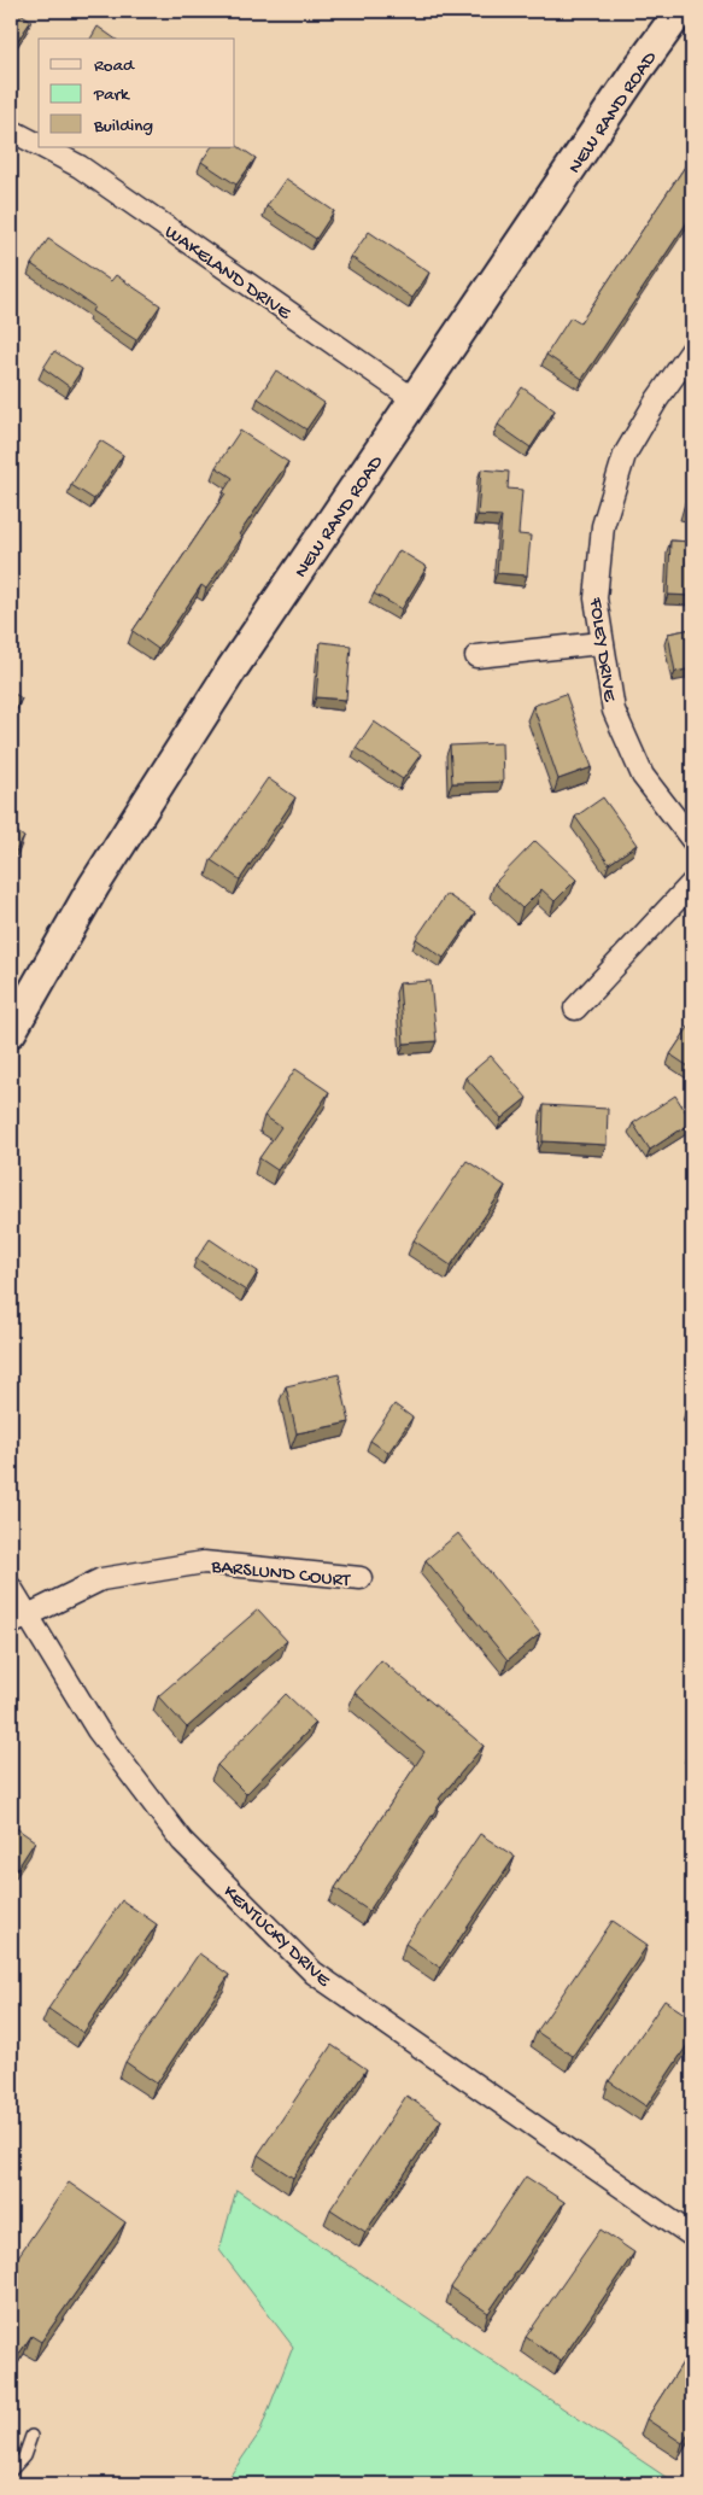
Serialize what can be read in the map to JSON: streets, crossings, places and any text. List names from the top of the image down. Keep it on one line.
{"streets":{"street":["NEW RAND ROAD","WAKELAND DRIVE","FOLEY DRIVE","BARSLUND COURT","KENTUCKY DRIVE"]},"crossings":[["NEW RAND ROAD","WAKELAND DRIVE"],["BARSLUND COURT","KENTUCKY DRIVE"]],"legend":["Road","Park","Building"]}
